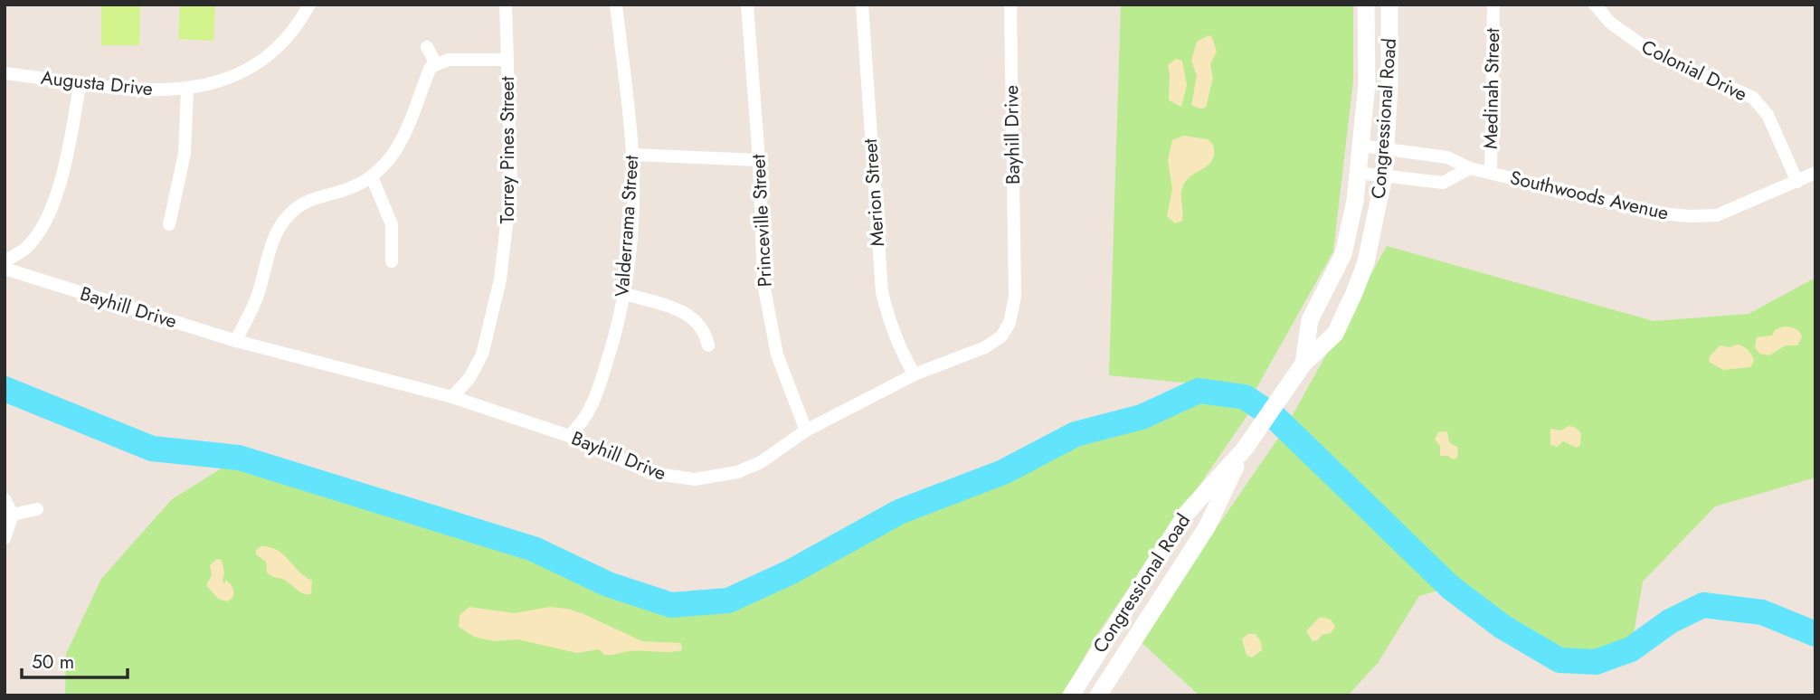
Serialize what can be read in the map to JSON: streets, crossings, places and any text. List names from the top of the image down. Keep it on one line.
{"streets":{"main road":["Congressional Road"],"street":["Colonial Drive","Augusta Drive","Medinah Street","Bayhill Drive","Torrey Pines Street","Merion Street","Southwoods Avenue","Princeville Street","Valderrama Street"]},"crossings":[["Colonial Drive","Southwoods Avenue"],["Medinah Street","Southwoods Avenue"],["Congressional Road","Southwoods Avenue"],["Bayhill Drive","Torrey Pines Street"],["Bayhill Drive","Merion Street"],["Bayhill Drive","Princeville Street"],["Bayhill Drive","Valderrama Street"]],"scale_bar":"50 m"}
